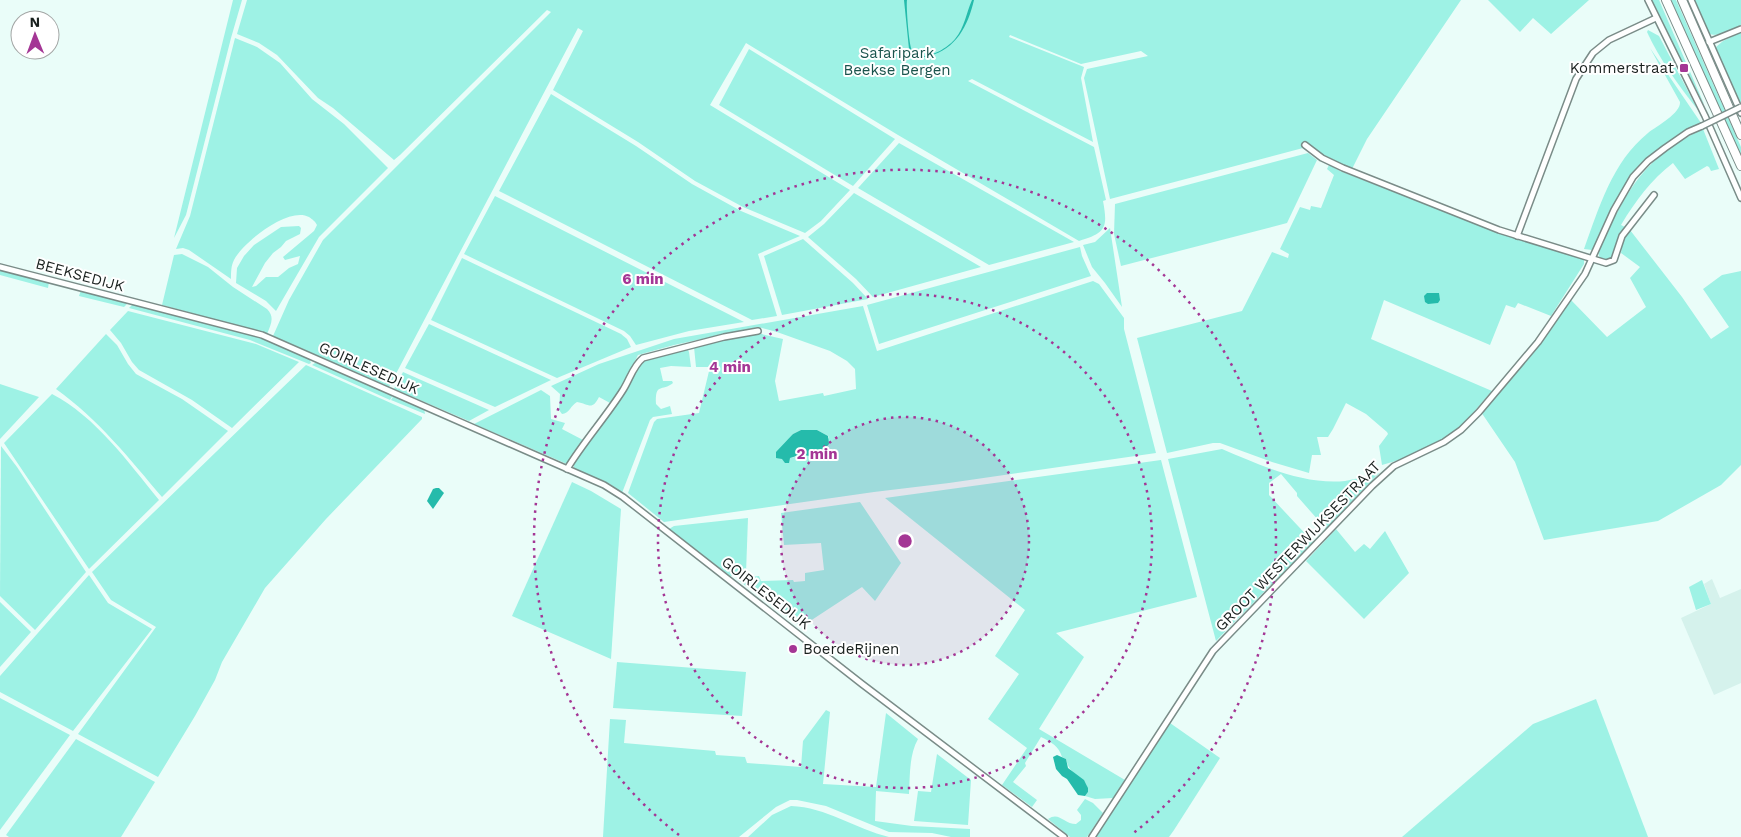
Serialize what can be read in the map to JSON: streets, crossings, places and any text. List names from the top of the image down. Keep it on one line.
{"streets":{"street":["BEEKSEDIJK","GOIRLESEDIJK","GROOT WESTERWIJKSESTRAAT"]},"crossings":[["BEEKSEDIJK","GOIRLESEDIJK"]],"parks":["Safaripark Beekse Bergen"],"places":{"transit":["Kommerstraat"],"other":["BoerdeRijnen"]},"north":"top","rings":["6 min","4 min","2 min"]}
